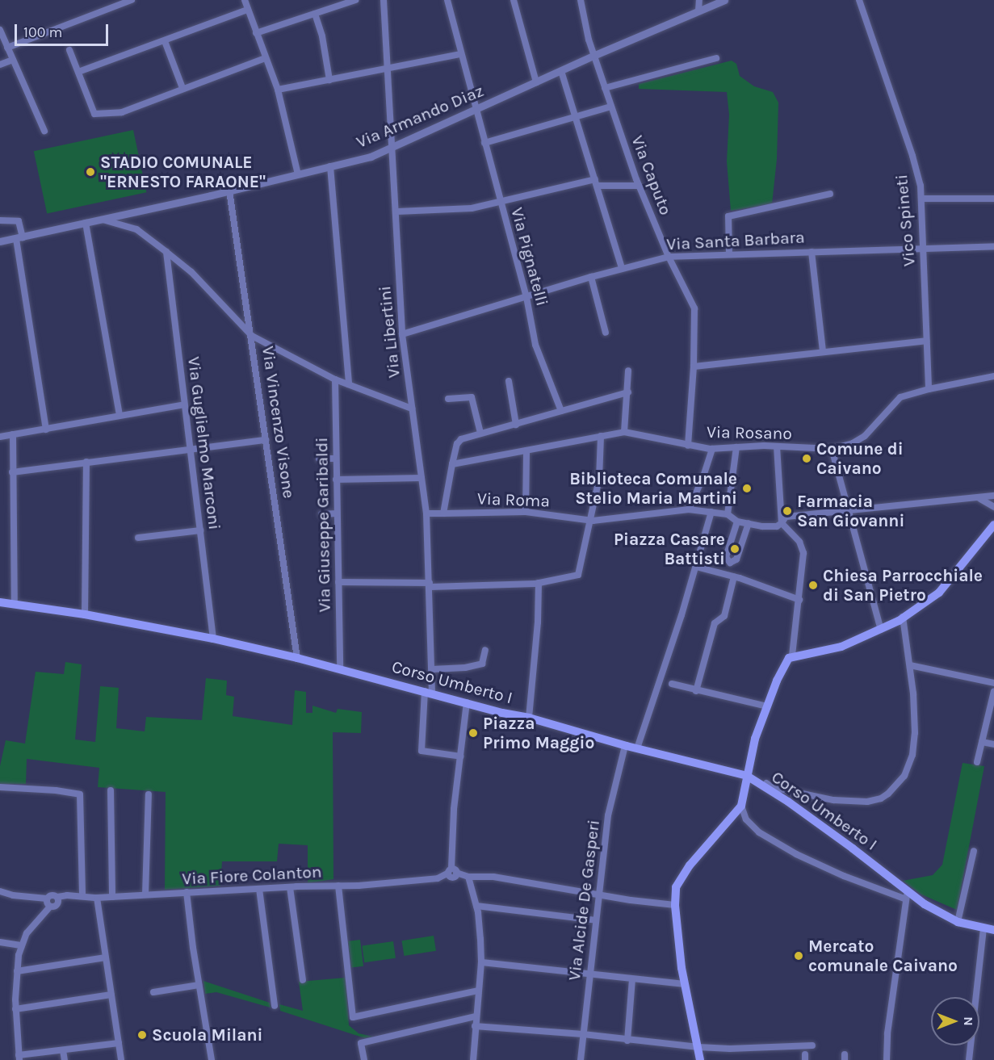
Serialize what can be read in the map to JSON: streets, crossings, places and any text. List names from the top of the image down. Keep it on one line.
{"streets":{"main road":["Corso Umberto I"],"street":["Via Armando Diaz","Via Caputo","Vico Spineti","Via Santa Barbara","Via Pignatelli","Via Libertini","Via Vincenzo Visone","Via Rosano","Via Guglielmo Marconi","Via Roma","Via Giuseppe Garibaldi","Via Fiore Colanton","Via Alcide De Gasperi"]},"crossings":[["Via Armando Diaz","Via Caputo"],["Via Armando Diaz","Via Pignatelli"],["Via Armando Diaz","Via Libertini"],["Via Armando Diaz","Via Vincenzo Visone"],["Via Caputo","Via Santa Barbara"],["Via Caputo","Via Rosano"],["Vico Spineti","Via Santa Barbara"],["Vico Spineti","Via Rosano"],["Via Santa Barbara","Via Pignatelli"],["Via Santa Barbara","Via Libertini"],["Via Libertini","Via Roma"],["Via Libertini","Corso Umberto I"],["Via Vincenzo Visone","Corso Umberto I"],["Via Guglielmo Marconi","Corso Umberto I"],["Via Giuseppe Garibaldi","Corso Umberto I"],["Corso Umberto I","Via Alcide De Gasperi"]],"places":["STADIO COMUNALE \"ERNESTO FARAONE\"","Comune di Caivano","Biblioteca Comunale Stelio Maria Martini","Farmacia San Giovanni","Piazza Casare Battisti","Chiesa Parrocchiale di San Pietro","Piazza Primo Maggio","Mercato comunale Caivano","Scuola Milani"],"scale_bar":"100 m","north":"right"}
